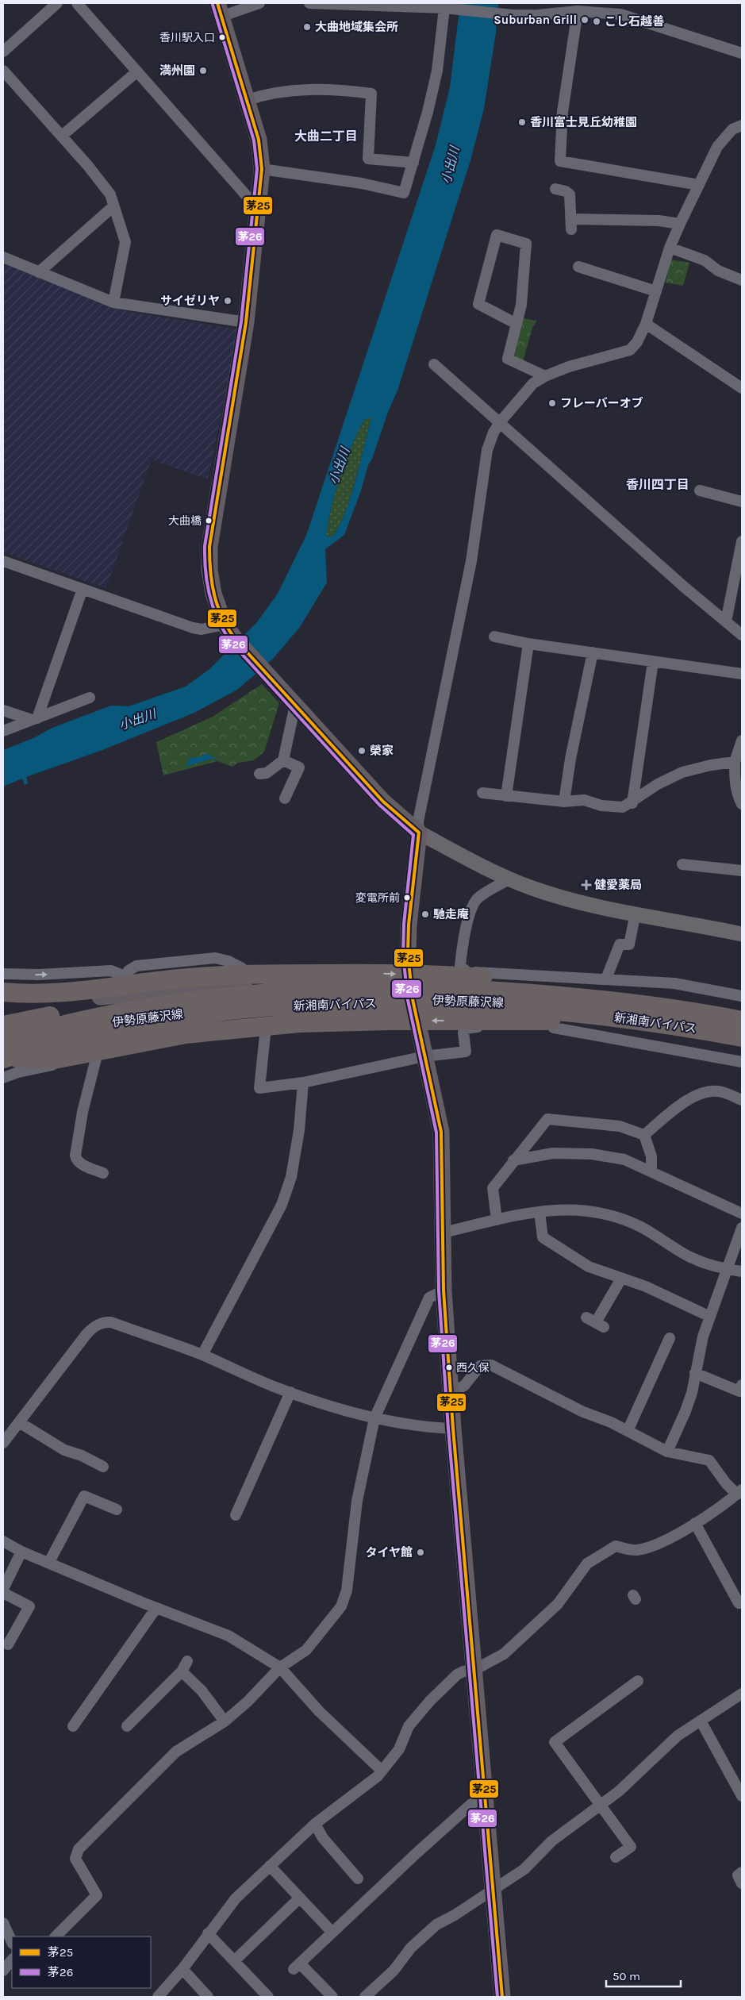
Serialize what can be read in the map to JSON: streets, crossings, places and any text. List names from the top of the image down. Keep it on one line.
{"streets":{"highway":["新湘南バイパス"],"main road":["伊勢原藤沢線"]},"crossings":[["伊勢原藤沢線","新湘南バイパス"]],"districts":["大曲二丁目","香川四丁目"],"water":["小出川"],"places":{"other":["Suburban Grill","こし石越善","大曲地域集会所","香川駅入口","満州園","香川富士見丘幼稚園","サイゼリヤ","フレーバーオブ","大曲橋","榮家","変電所前","馳走庵","西久保","タイヤ館"],"health":["健愛薬局"]},"lines":["transit line 茅25","transit line 茅26"],"legend":["茅25","茅26"],"scale_bar":"50 m"}
